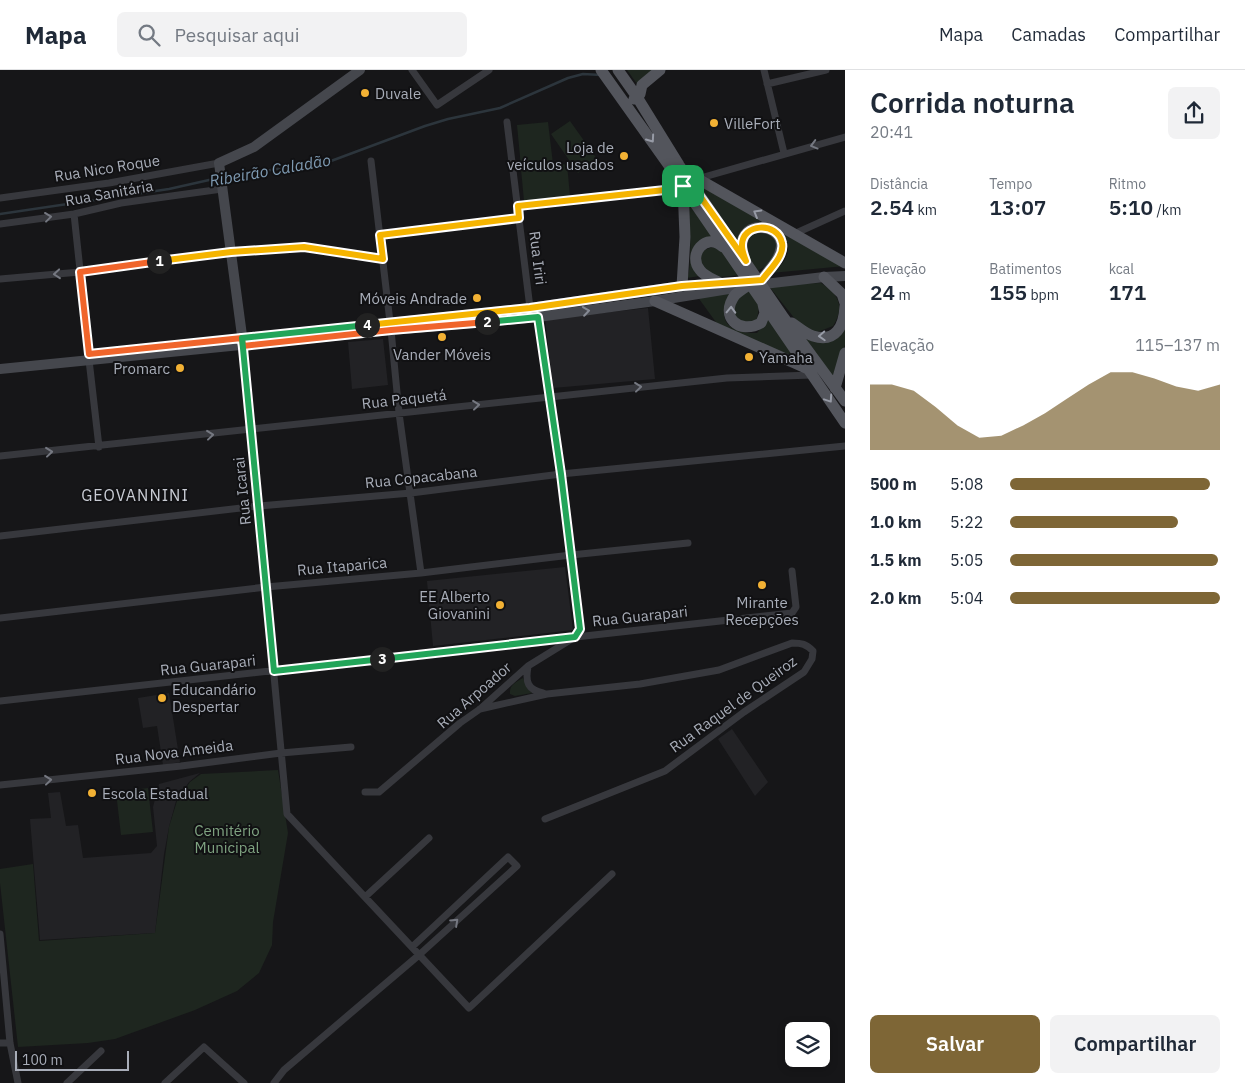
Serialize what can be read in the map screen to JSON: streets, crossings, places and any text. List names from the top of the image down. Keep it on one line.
{"streets":{"main road":["Rua Icarai"],"street":["Rua Nico Roque","Rua Sanitária","Rua Iriri","Rua Paquetá","Rua Copacabana","Rua Itaparica","Rua Guarapari","Rua Arpoador","Rua Raquel de Queiroz","Rua Nova Ameida"]},"crossings":[["Rua Nico Roque","Rua Icarai"],["Rua Sanitária","Rua Icarai"],["Rua Paquetá","Rua Icarai"],["Rua Copacabana","Rua Icarai"],["Rua Icarai","Rua Itaparica"],["Rua Icarai","Rua Guarapari"],["Rua Icarai","Rua Nova Ameida"],["Rua Guarapari","Rua Arpoador"],["Rua Arpoador","Rua Raquel de Queiroz"]],"one_way":["Rua Paquetá","Rua Nova Ameida"],"districts":["GEOVANNINI"],"water":["Ribeirão Caladão"],"parks":["Cemitério Municipal"],"places":["Duvale","VilleFort","Loja de veículos usados","Móveis Andrade","Vander Móveis","Yamaha","Promarc","Mirante Recepções","EE Alberto Giovanini","Educandário Despertar","Escola Estadual"],"scale_bar":"100 m","page":{"header":"Mapa","search":"Pesquisar aqui","nav":["Mapa","Camadas","Compartilhar"],"heading":["Corrida noturna","20:41"],"stats":[["Distância","2.54 km"],["Tempo","13:07"],["Ritmo","5:10 /km"],["Elevação","24 m"],["Batimentos","155 bpm"],["kcal","171"]],"pins":["1","2","4","3"],"chart":["Elevação","115–137 m"],"list":[{"name":"500 m","note":"5:08"},{"name":"1.0 km","note":"5:22"},{"name":"1.5 km","note":"5:05"},{"name":"2.0 km","note":"5:04"}],"buttons":["Salvar","Compartilhar"],"scale":"100 m"}}
